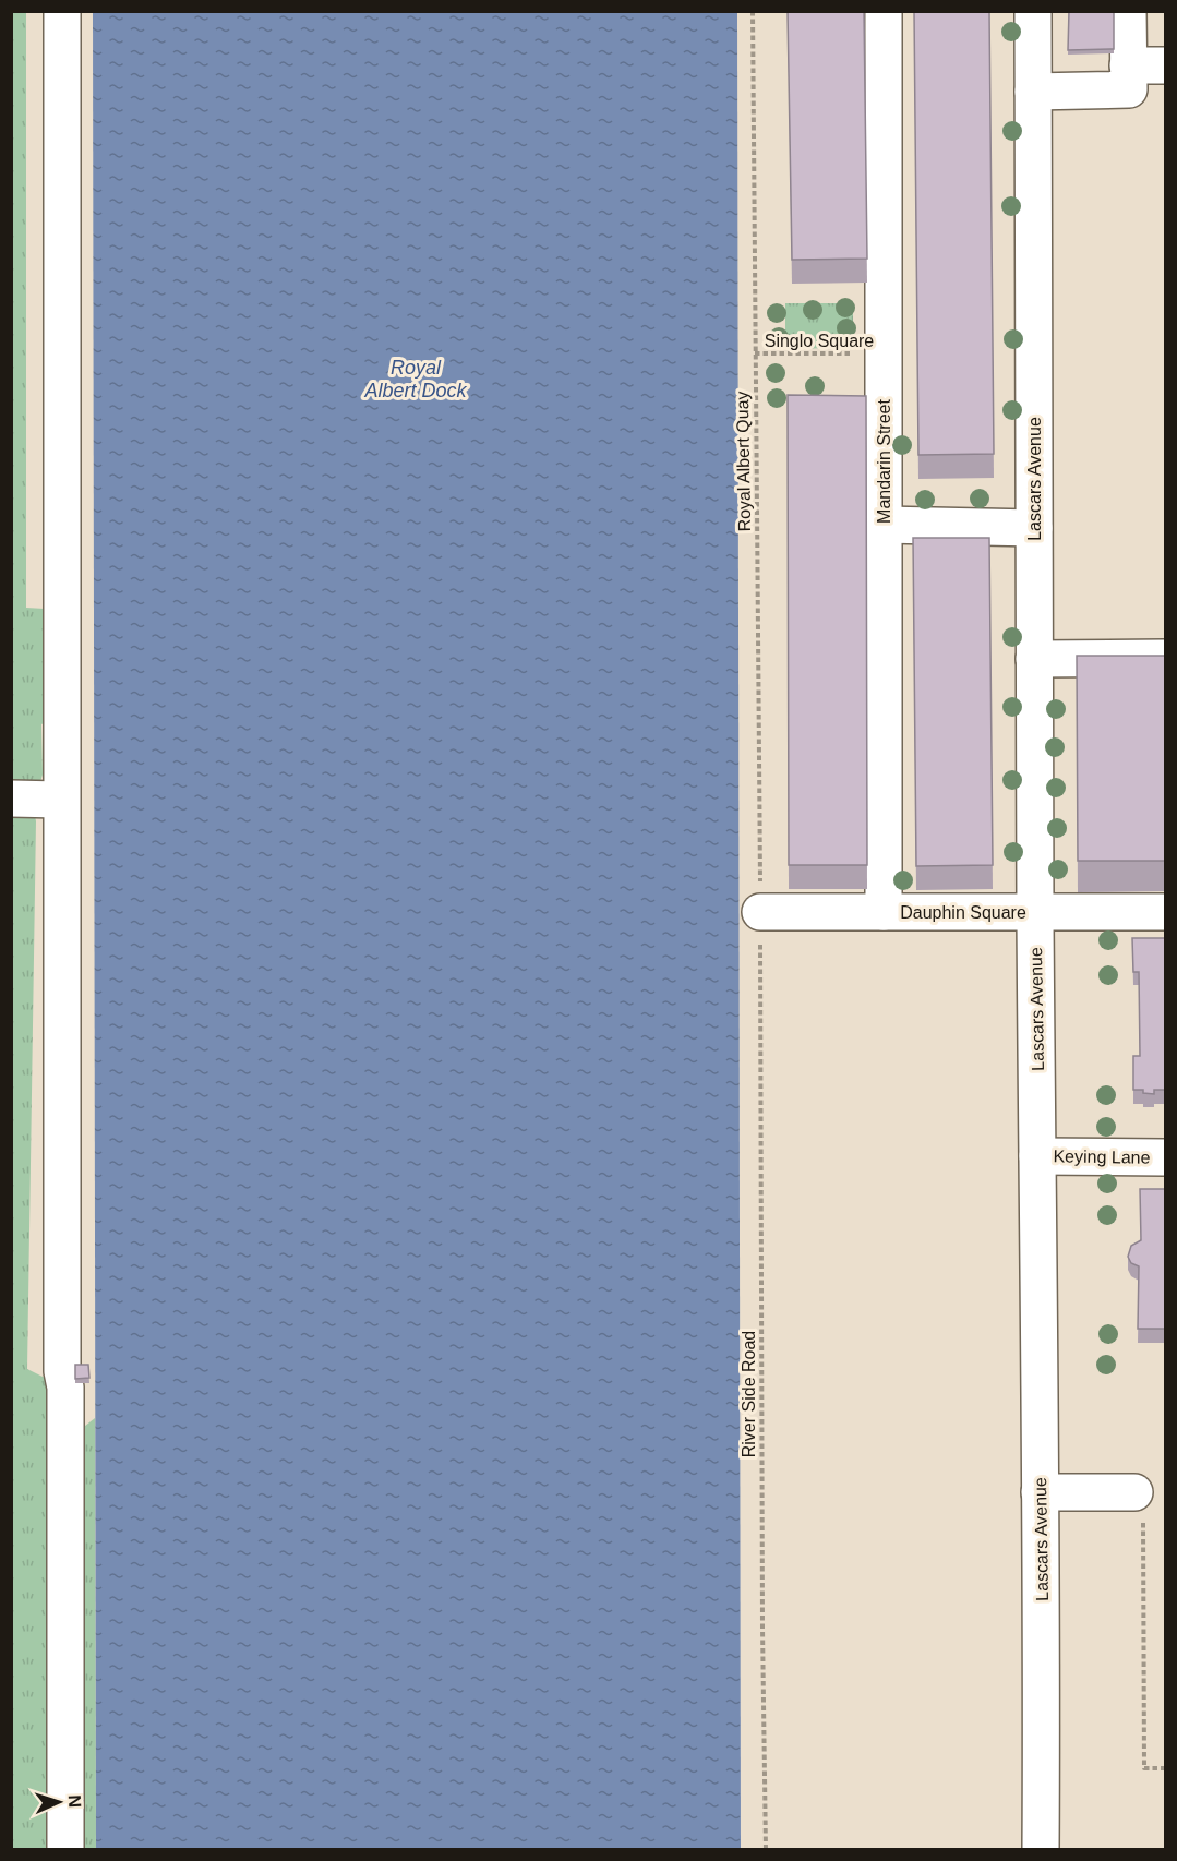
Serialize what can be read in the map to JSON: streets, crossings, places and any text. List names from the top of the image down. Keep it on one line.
{"streets":{"street":["Mandarin Street","Lascars Avenue","Dauphin Square","Keying Lane"],"path":["Singlo Square","Royal Albert Quay","River Side Road"]},"crossings":[["Singlo Square","Royal Albert Quay"],["Singlo Square","Mandarin Street"],["Royal Albert Quay","Dauphin Square"],["Royal Albert Quay","River Side Road"],["Mandarin Street","Dauphin Square"],["Lascars Avenue","Dauphin Square"],["Lascars Avenue","Keying Lane"],["Dauphin Square","River Side Road"]],"water":["Royal Albert Dock"],"north":"right"}
